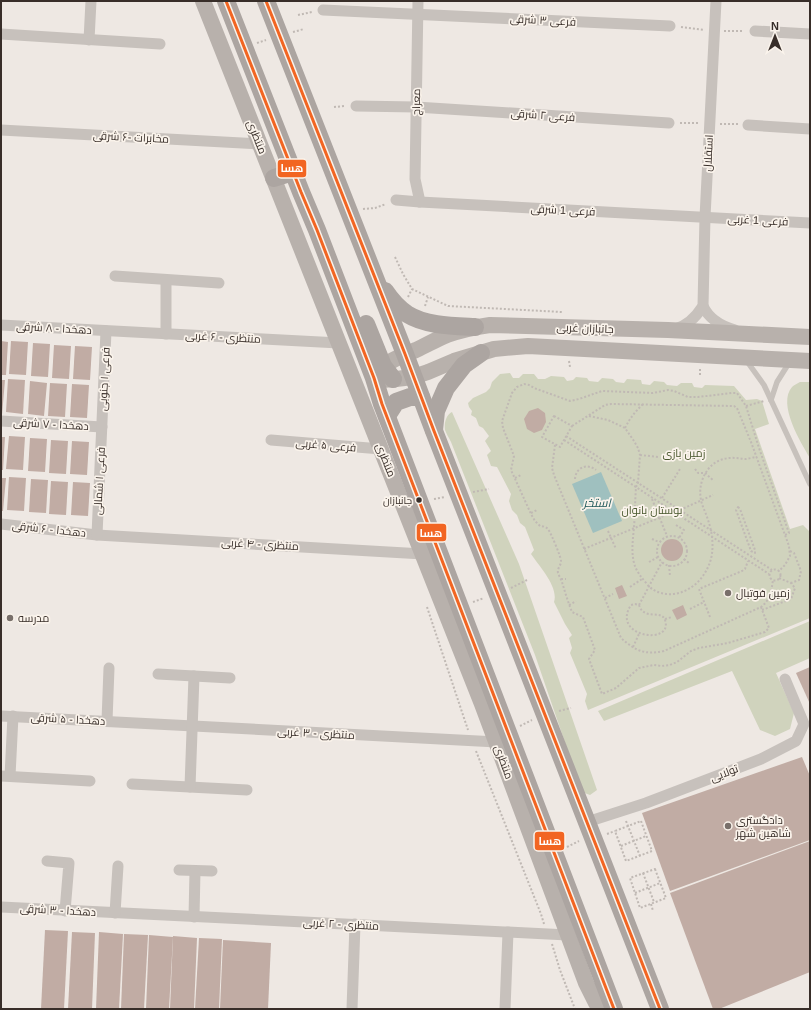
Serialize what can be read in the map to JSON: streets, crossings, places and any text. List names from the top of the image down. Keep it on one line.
{"streets":{"main road":["منتظری"],"street":["فرعی ۳ شرقی","معراج","فرعی ۲ شرقی","مخابرات -۶ شرقی","استقلال","فرعی 1 شرقی","فرعی 1 غربی","دهخدا - ۸ شرقی","جانبازان غربی","منتظری - ۶ غربی","فرعی ۱ جنوبی","دهخدا - ۷ شرقی","فرعی ۵ غربی","فرعی ۱ شمالی","دهخدا - ۶ شرقی","منتظری - ۴ غربی","دهخدا - ۵ شرقی","منتظری - ۳ غربی","تولایی","دهخدا - ۳ شرقی","منتظری - ۲ غربی"]},"crossings":[["فرعی ۳ شرقی","معراج"],["معراج","فرعی ۲ شرقی"],["معراج","فرعی 1 شرقی"],["مخابرات -۶ شرقی","منتظری"],["منتظری","جانبازان غربی"],["منتظری","منتظری - ۶ غربی"],["منتظری","فرعی ۵ غربی"],["منتظری","منتظری - ۴ غربی"],["منتظری","منتظری - ۳ غربی"],["منتظری","منتظری - ۲ غربی"],["استقلال","فرعی 1 شرقی"],["استقلال","فرعی 1 غربی"],["فرعی 1 شرقی","فرعی 1 غربی"],["دهخدا - ۸ شرقی","منتظری - ۶ غربی"],["دهخدا - ۸ شرقی","فرعی ۱ جنوبی"],["منتظری - ۶ غربی","فرعی ۱ جنوبی"],["فرعی ۱ جنوبی","دهخدا - ۷ شرقی"],["فرعی ۱ جنوبی","فرعی ۱ شمالی"],["دهخدا - ۷ شرقی","فرعی ۱ شمالی"],["فرعی ۱ شمالی","دهخدا - ۶ شرقی"],["فرعی ۱ شمالی","منتظری - ۴ غربی"],["دهخدا - ۶ شرقی","منتظری - ۴ غربی"],["دهخدا - ۵ شرقی","منتظری - ۳ غربی"],["دهخدا - ۳ شرقی","منتظری - ۲ غربی"]],"water":["استخر"],"parks":["زمین بازی","بوستان بانوان"],"places":["جانبازان","زمین فوتبال","مدرسه","دادگستری شاهین شهر"],"lines":["transit line هسا"],"north":"top"}
